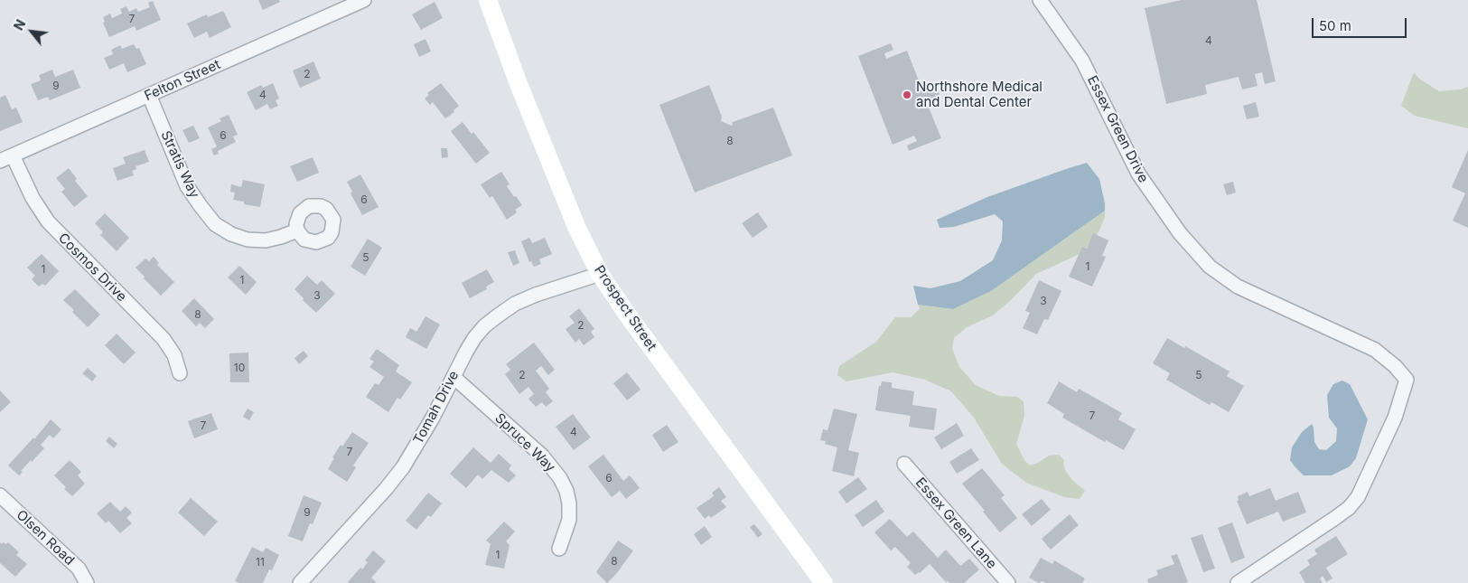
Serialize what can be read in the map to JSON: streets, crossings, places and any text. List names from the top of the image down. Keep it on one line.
{"streets":{"street":["Felton Street","Essex Green Drive","Stratis Way","Cosmos Drive","Prospect Street","Tomah Drive","Spruce Way","Essex Green Lane","Olsen Road"]},"crossings":[["Felton Street","Stratis Way"],["Felton Street","Cosmos Drive"],["Prospect Street","Tomah Drive"],["Tomah Drive","Spruce Way"]],"places":["Northshore Medical and Dental Center"],"house_numbers":["7","4","2","9","4","6","8","6","5","1","1","1","3","3","8","2","10","2","5","7","7","4","7","6","9","1","8","11"],"scale_bar":"50 m","north":"top left"}
